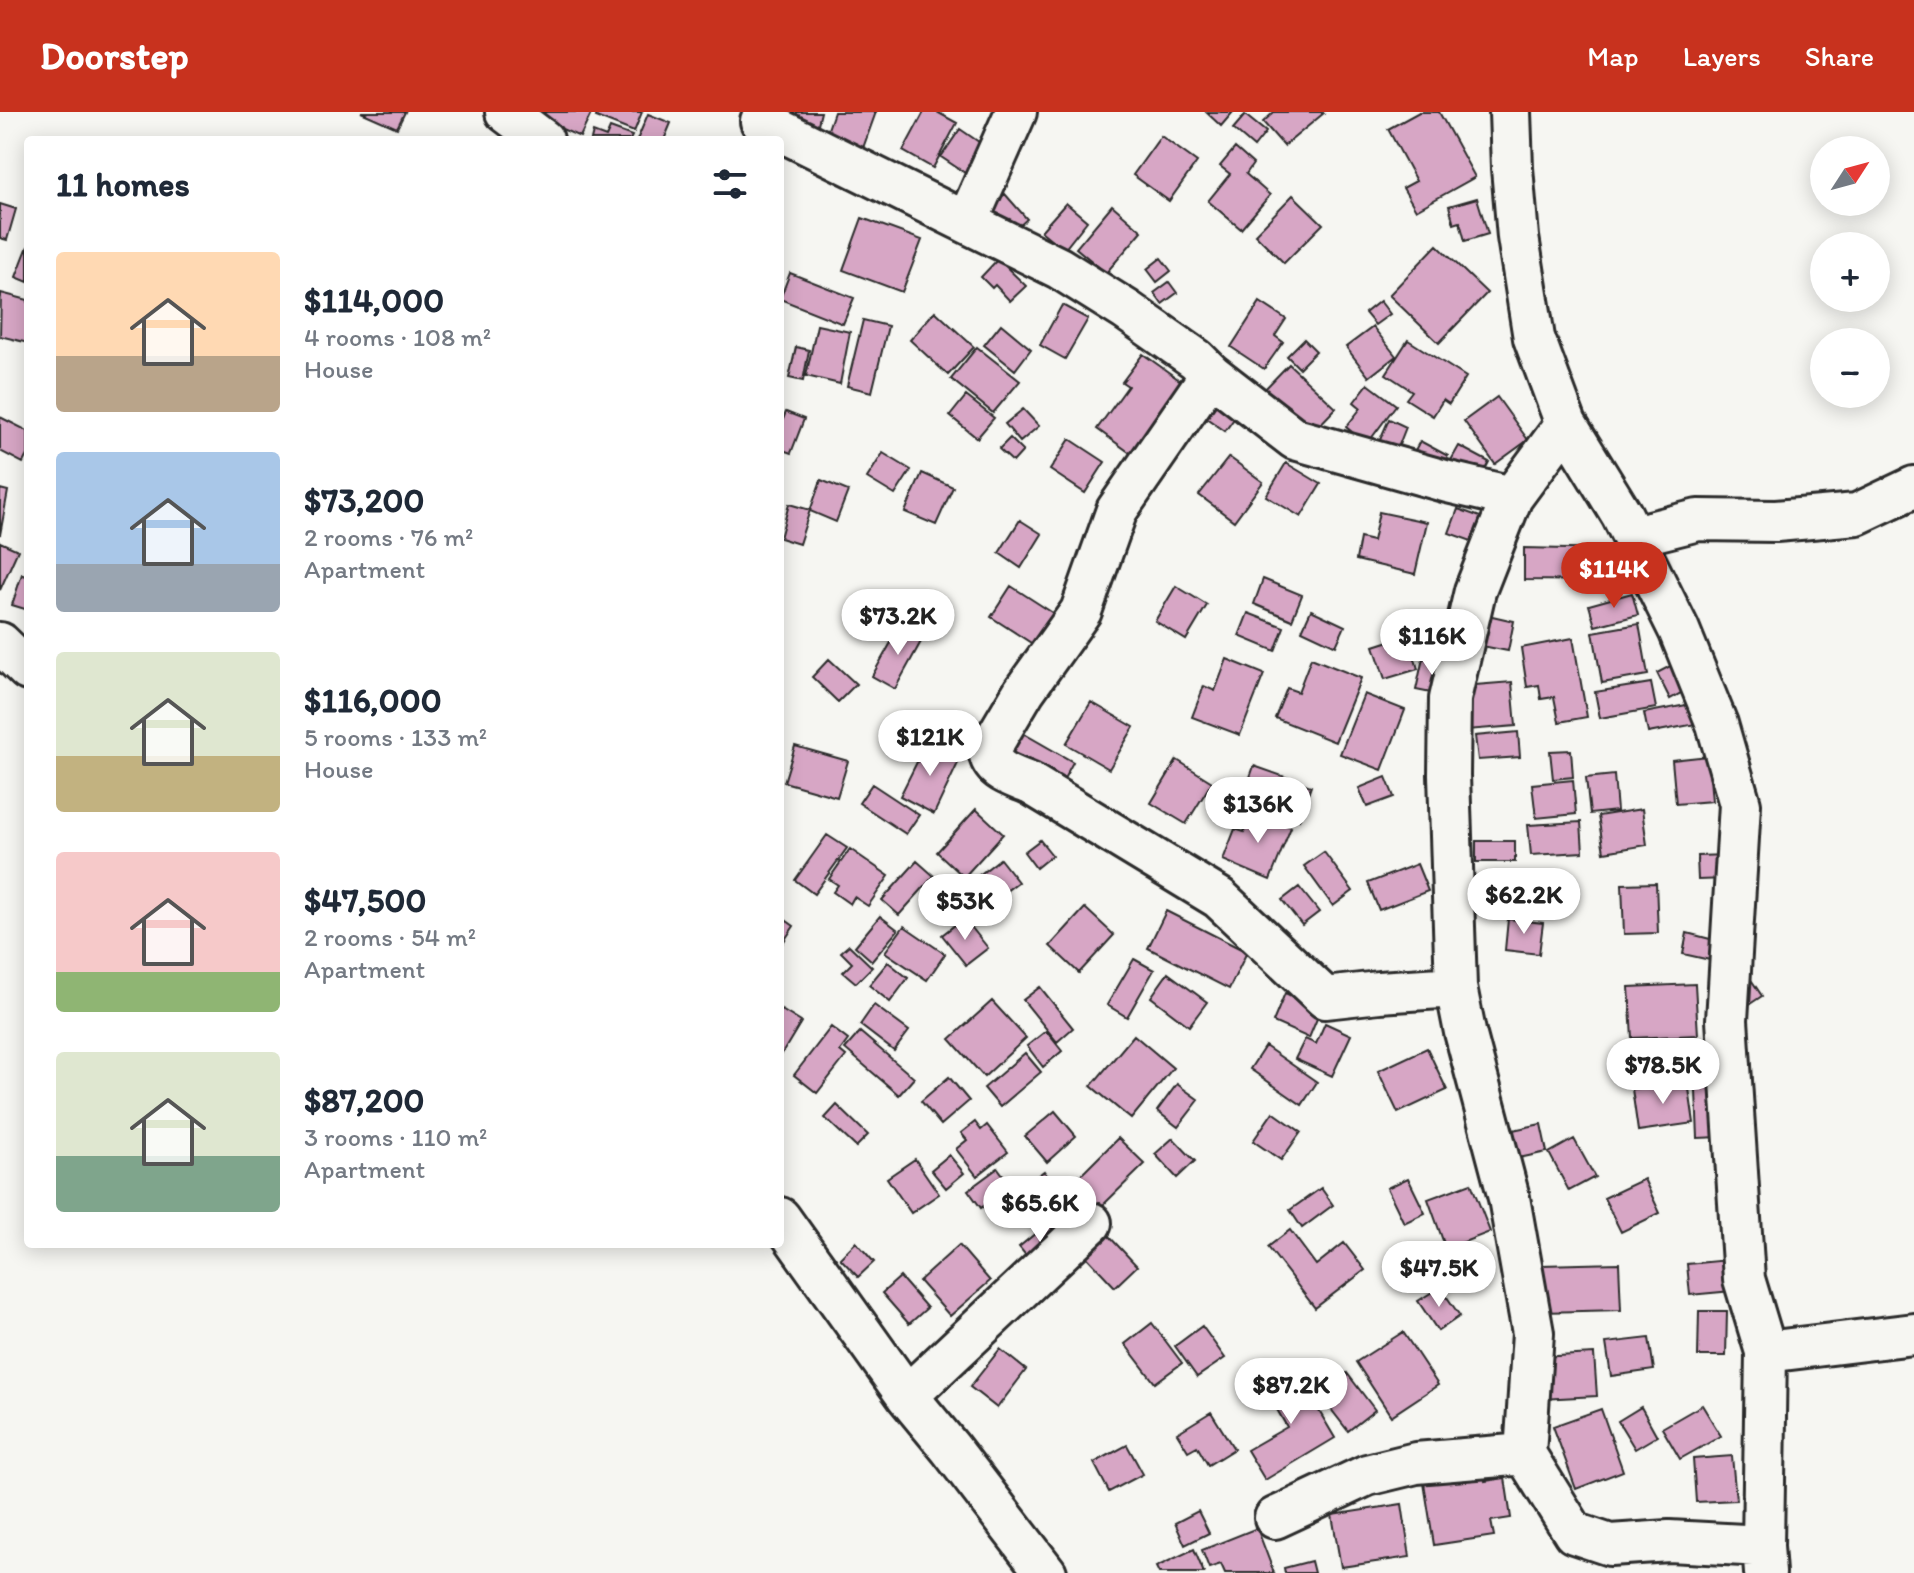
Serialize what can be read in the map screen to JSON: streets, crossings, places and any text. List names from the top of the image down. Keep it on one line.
{"north":"top right","page":{"header":"Doorstep","nav":["Map","Layers","Share"],"map_buttons":["+","−"],"heading":"11 homes","list":[{"name":"$114,000","note":"4 rooms · 108 m² · House"},{"name":"$73,200","note":"2 rooms · 76 m² · Apartment"},{"name":"$116,000","note":"5 rooms · 133 m² · House"},{"name":"$47,500","note":"2 rooms · 54 m² · Apartment"},{"name":"$87,200","note":"3 rooms · 110 m² · Apartment"}],"price":["$114K","$73.2K","$116K","$121K","$136K","$62.2K","$53K","$78.5K","$65.6K","$47.5K","$87.2K"]}}
